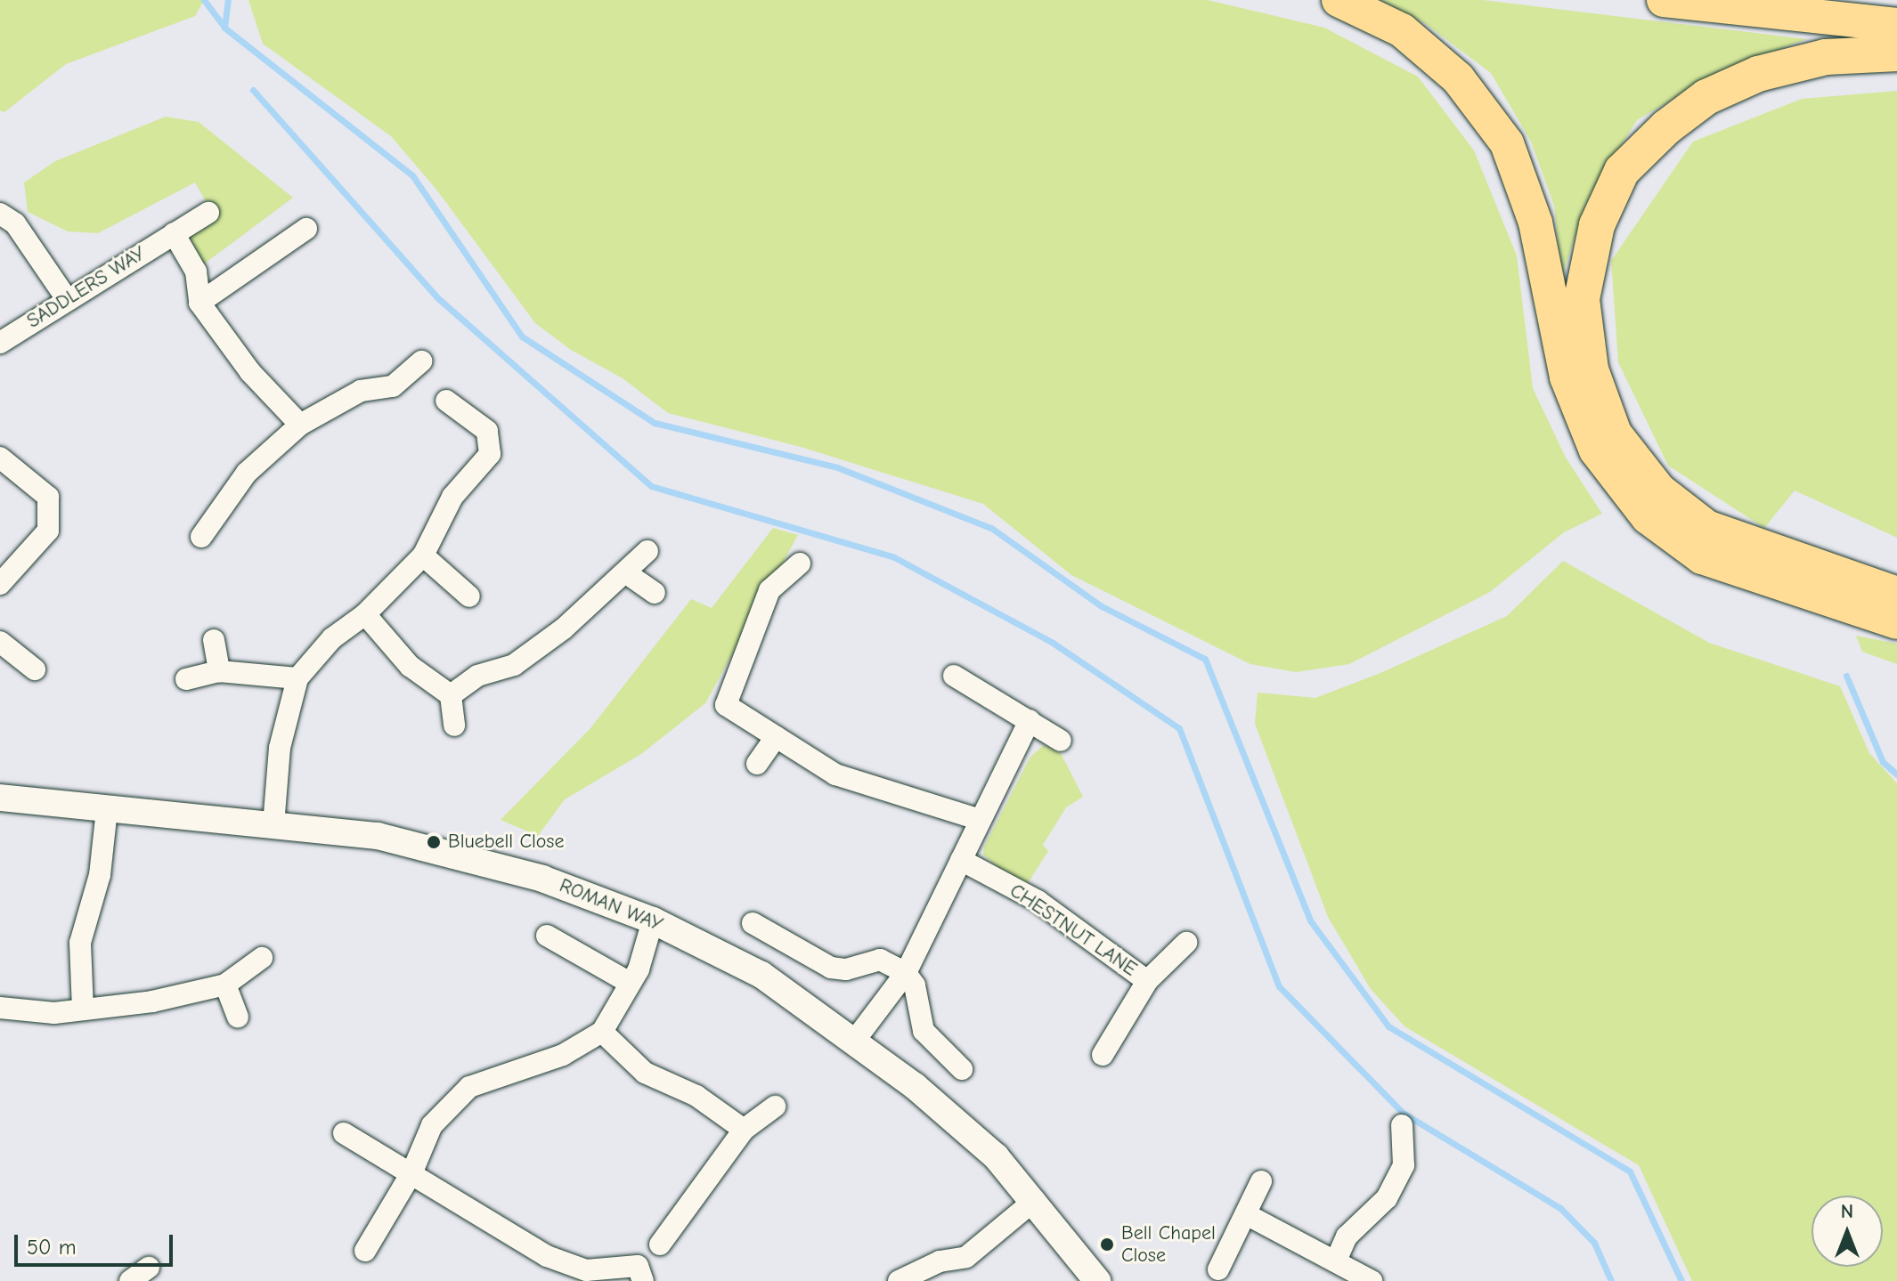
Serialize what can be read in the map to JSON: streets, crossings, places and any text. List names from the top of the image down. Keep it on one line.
{"streets":{"street":["SADDLERS WAY","ROMAN WAY","CHESTNUT LANE"]},"places":["Bluebell Close","Bell Chapel Close"],"scale_bar":"50 m","north":"top"}
